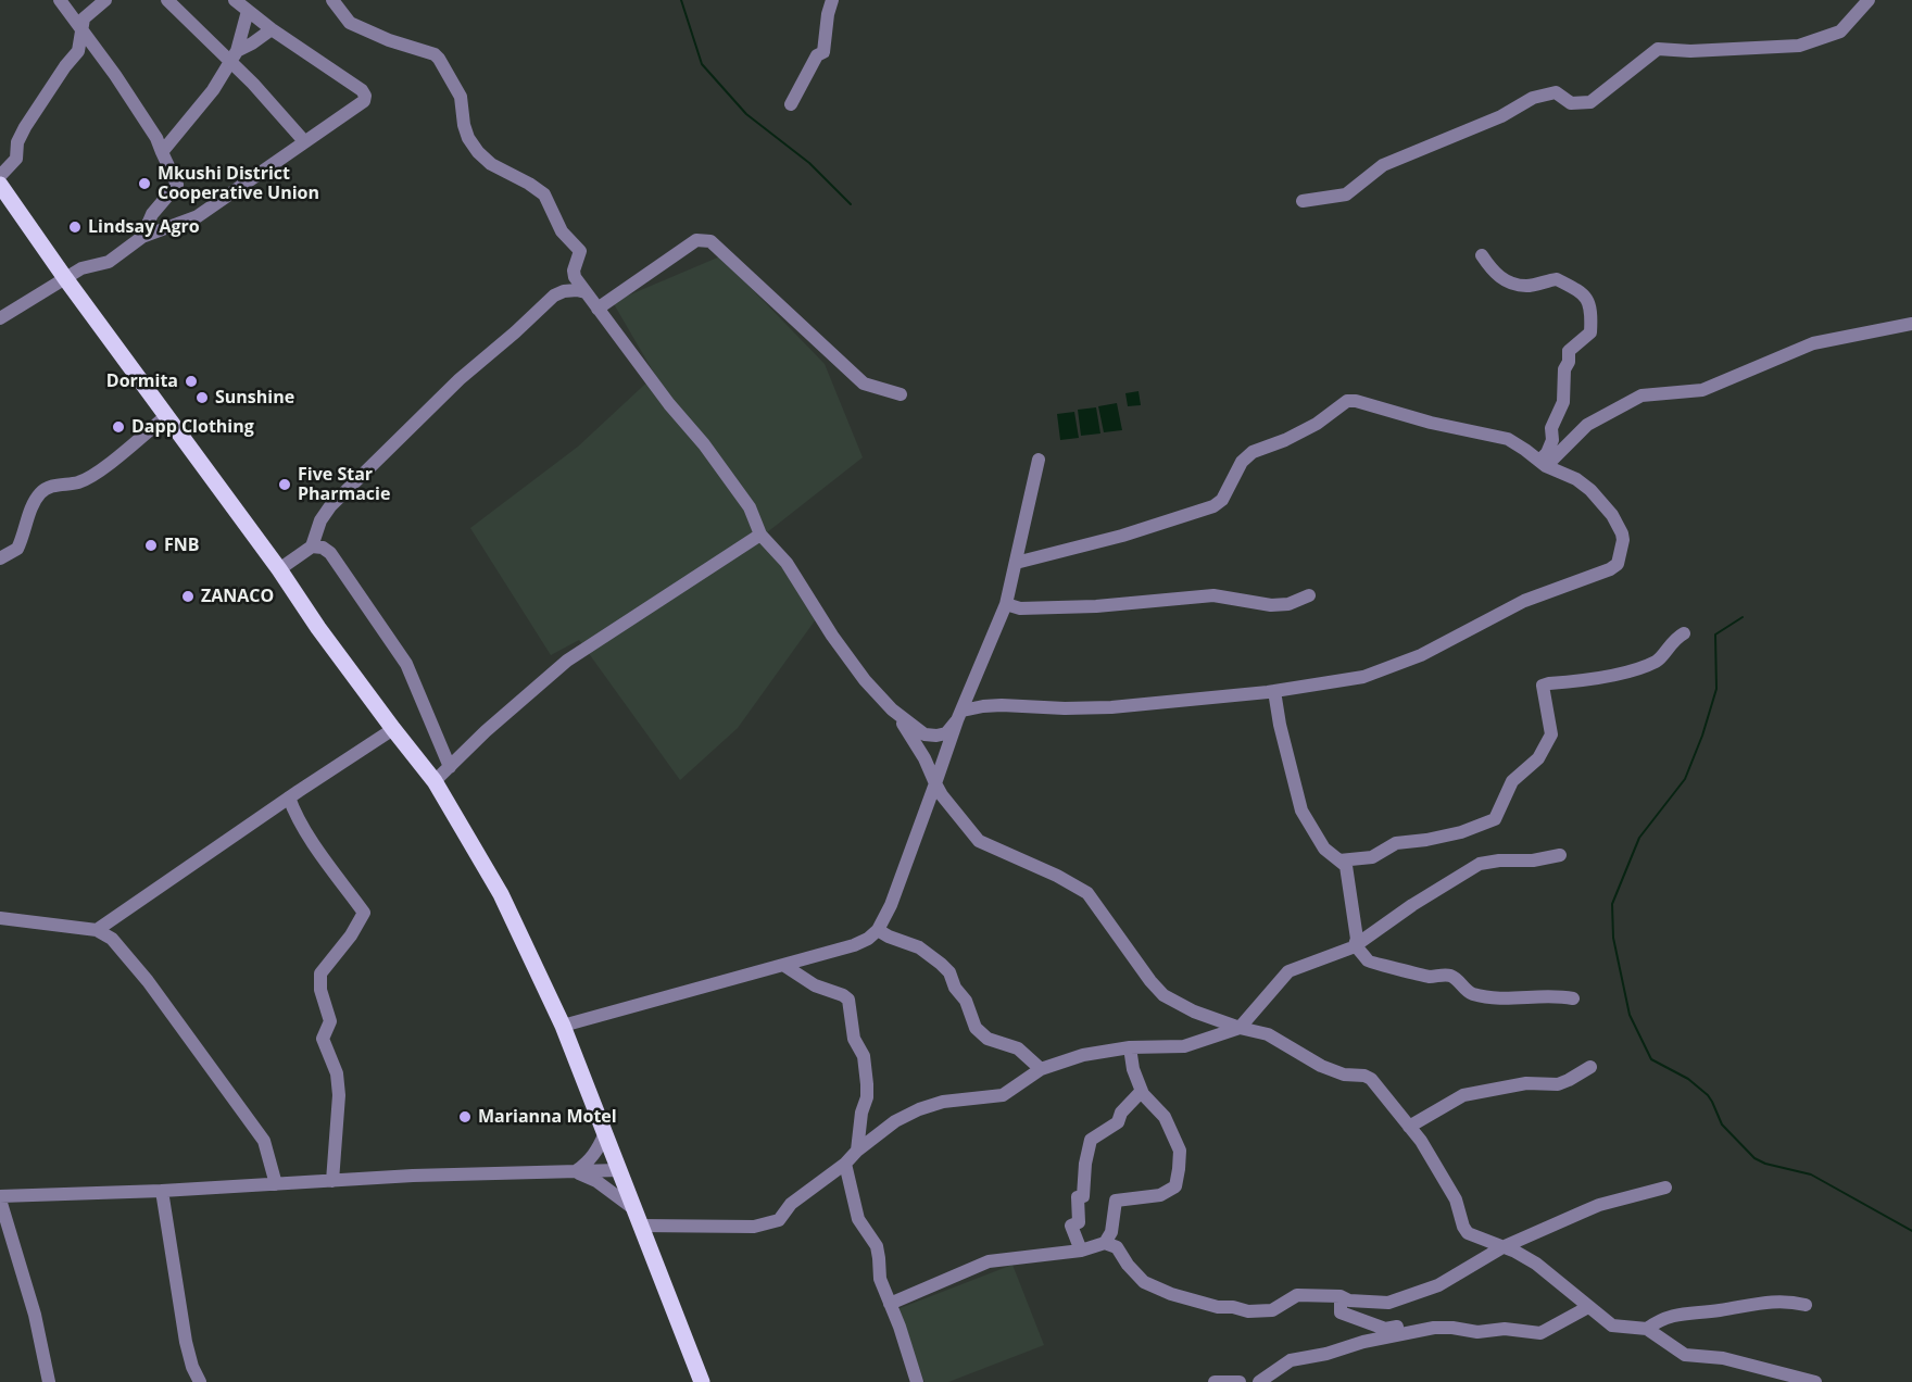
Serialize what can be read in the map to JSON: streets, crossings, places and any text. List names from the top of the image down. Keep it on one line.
{"places":["Mkushi District Cooperative Union","Lindsay Agro","Dormita","Sunshine","Dapp Clothing","Five Star Pharmacie","FNB","ZANACO","Marianna Motel"]}
